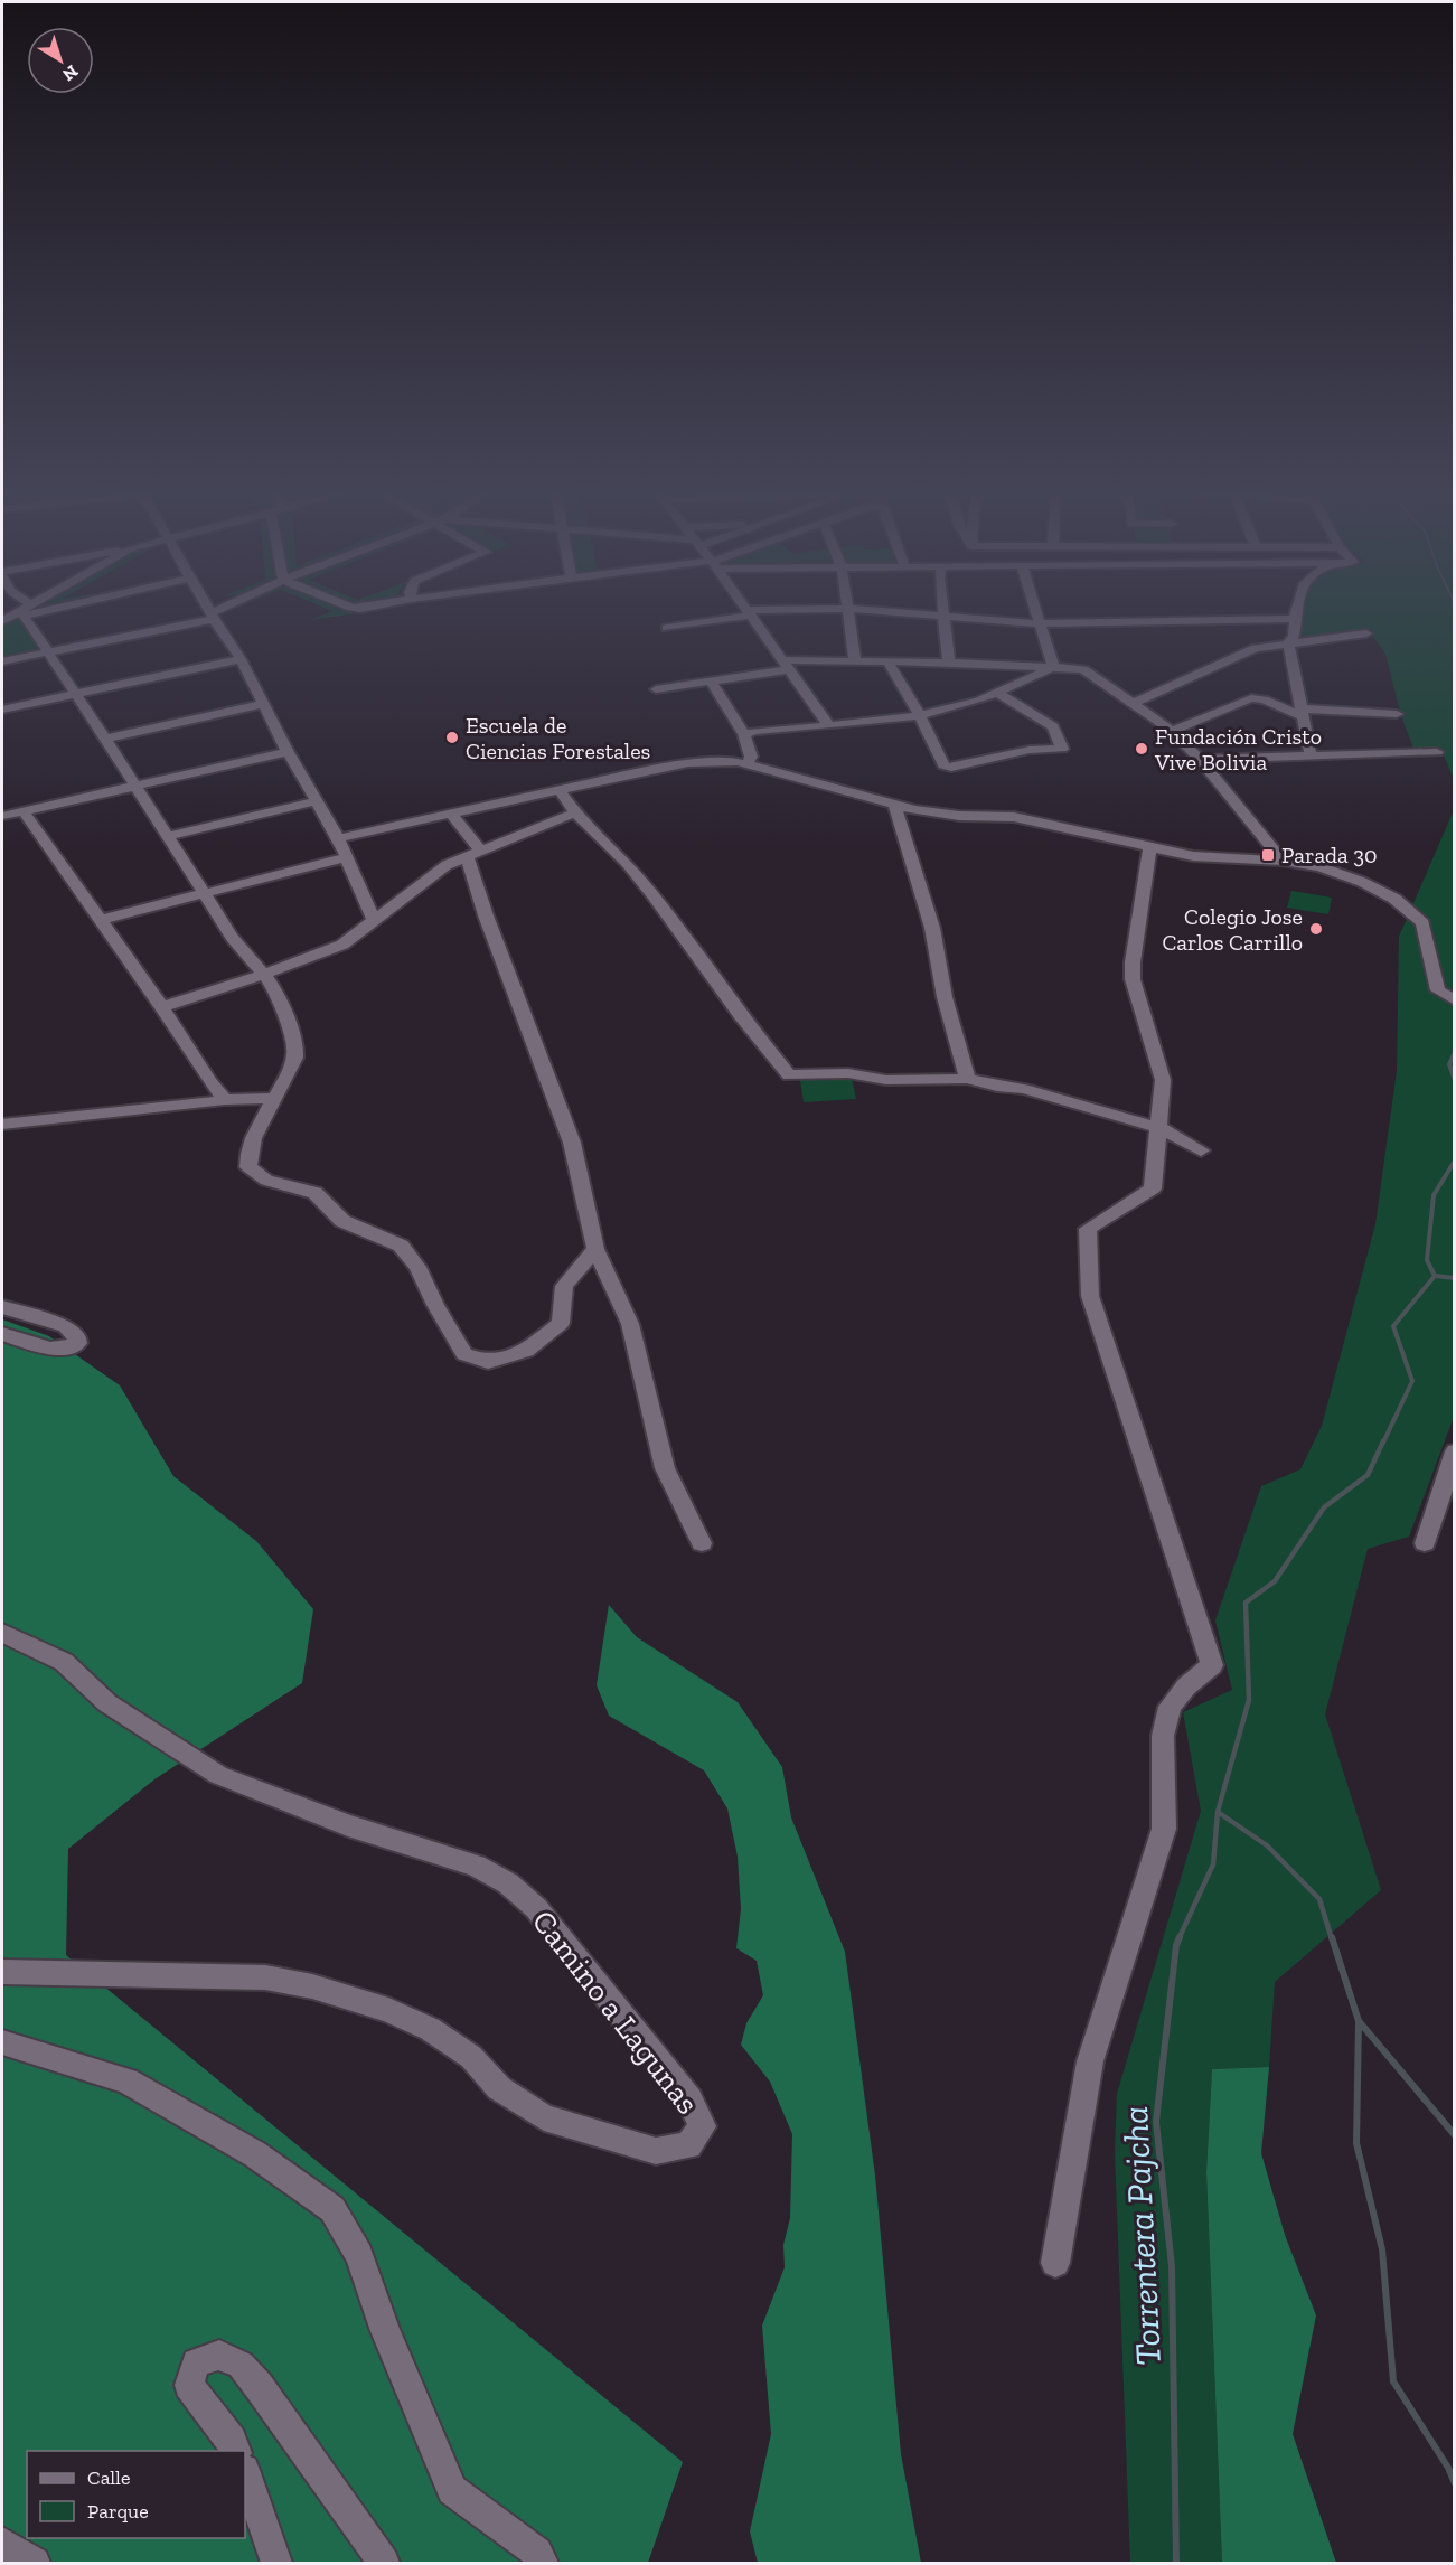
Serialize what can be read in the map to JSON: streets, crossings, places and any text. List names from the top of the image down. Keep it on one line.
{"streets":{"street":["Camino a Lagunas"]},"water":["Torrentera Pajcha"],"places":{"other":["Escuela de Ciencias Forestales","Fundación Cristo Vive Bolivia","Colegio Jose Carlos Carrillo"],"transit":["Parada 30"]},"legend":["Calle","Parque"],"north":"bottom right"}
